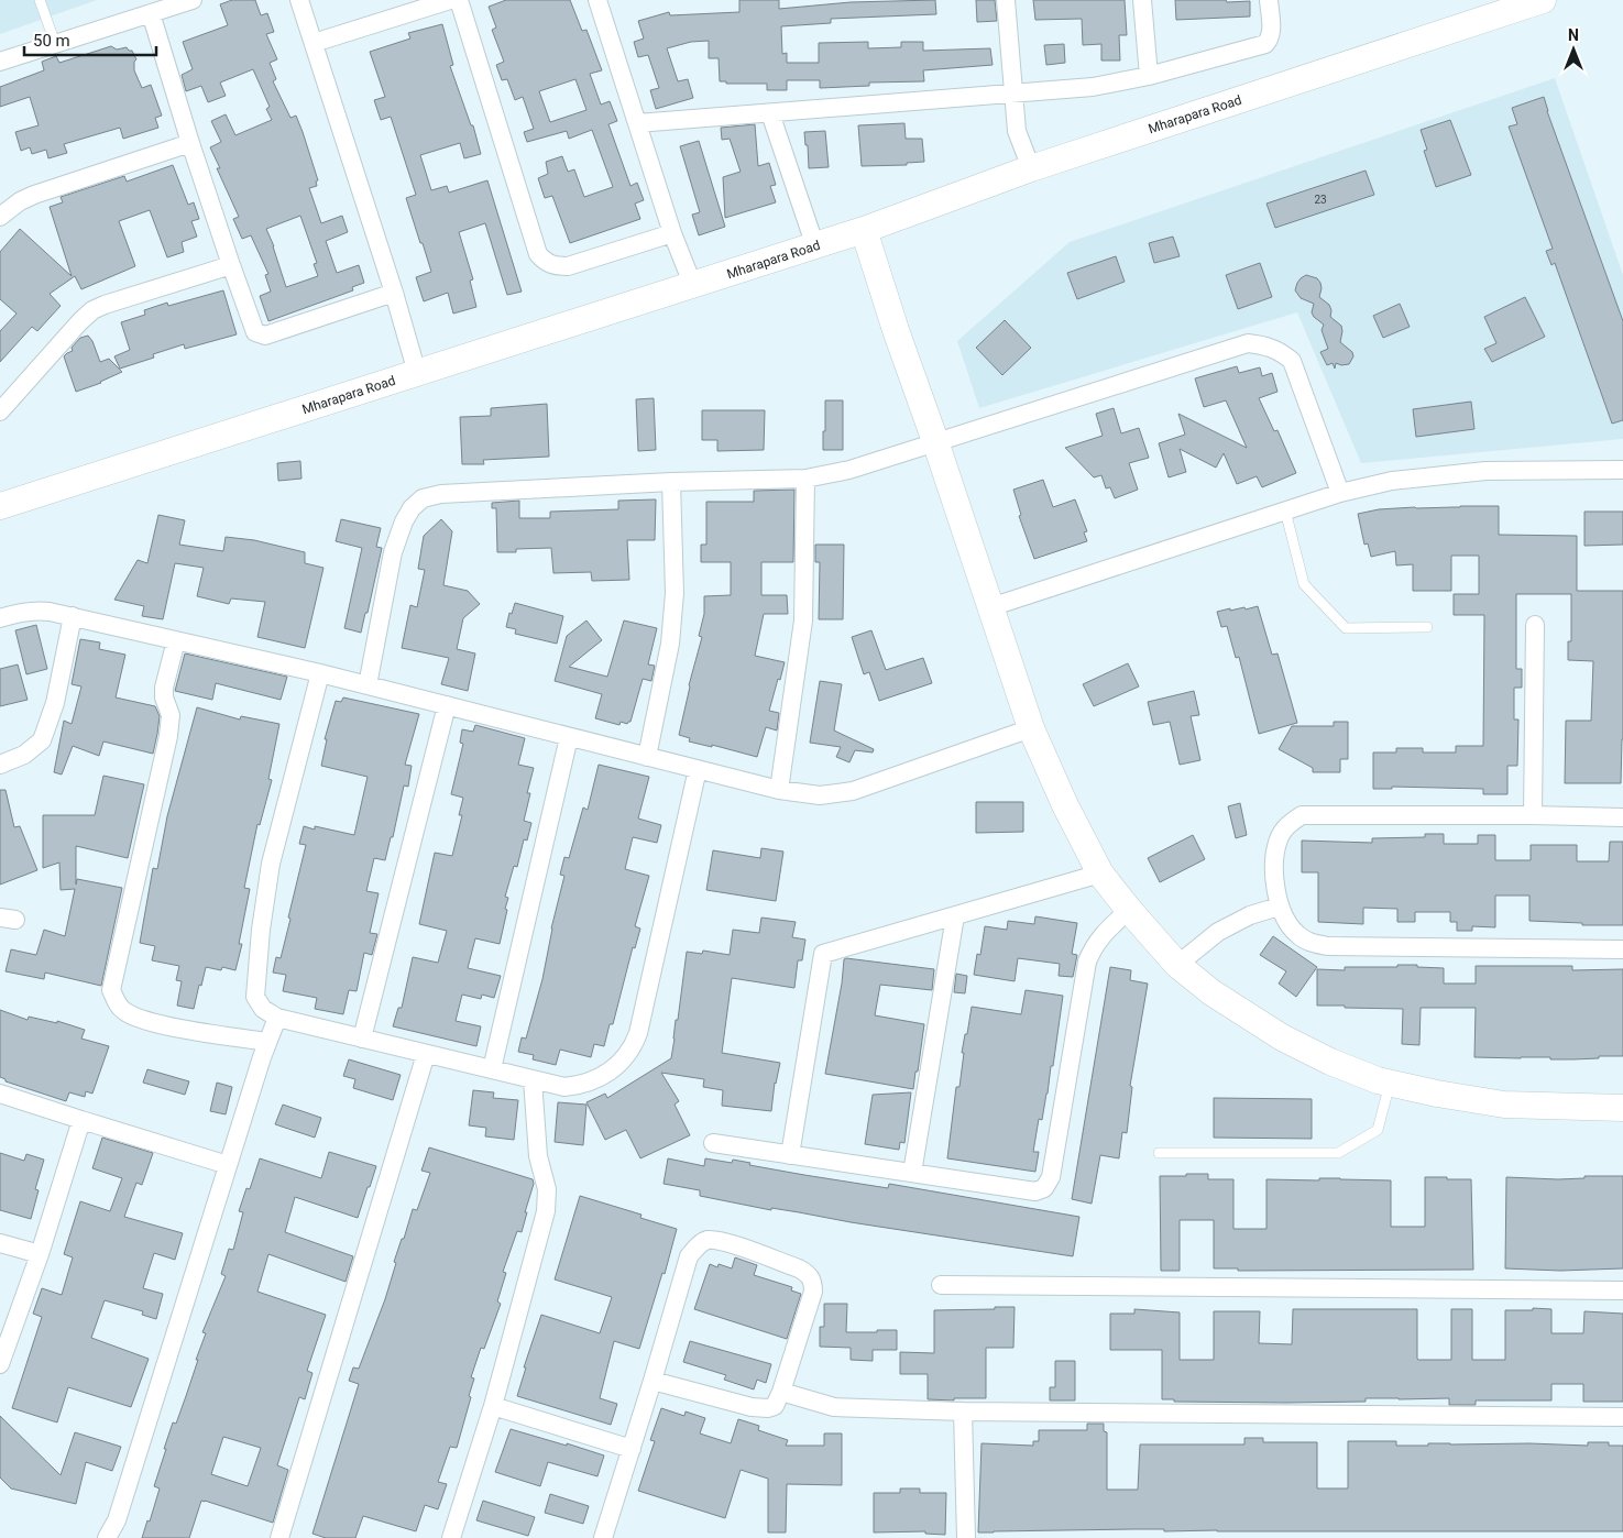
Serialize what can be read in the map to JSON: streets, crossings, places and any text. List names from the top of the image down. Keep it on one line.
{"streets":{"main road":["Mharapara Road"]},"house_numbers":["23"],"scale_bar":"50 m","north":"top"}
